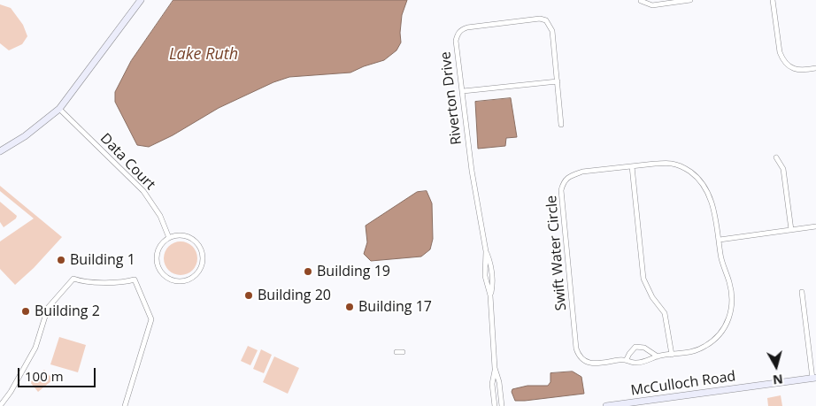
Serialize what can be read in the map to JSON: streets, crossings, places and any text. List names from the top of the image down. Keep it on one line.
{"streets":{"street":["Riverton Drive","Data Court","Swift Water Circle","McCulloch Road"]},"water":["Lake Ruth"],"places":["Building 1","Building 19","Building 20","Building 17","Building 2"],"scale_bar":"100 m","north":"bottom"}
